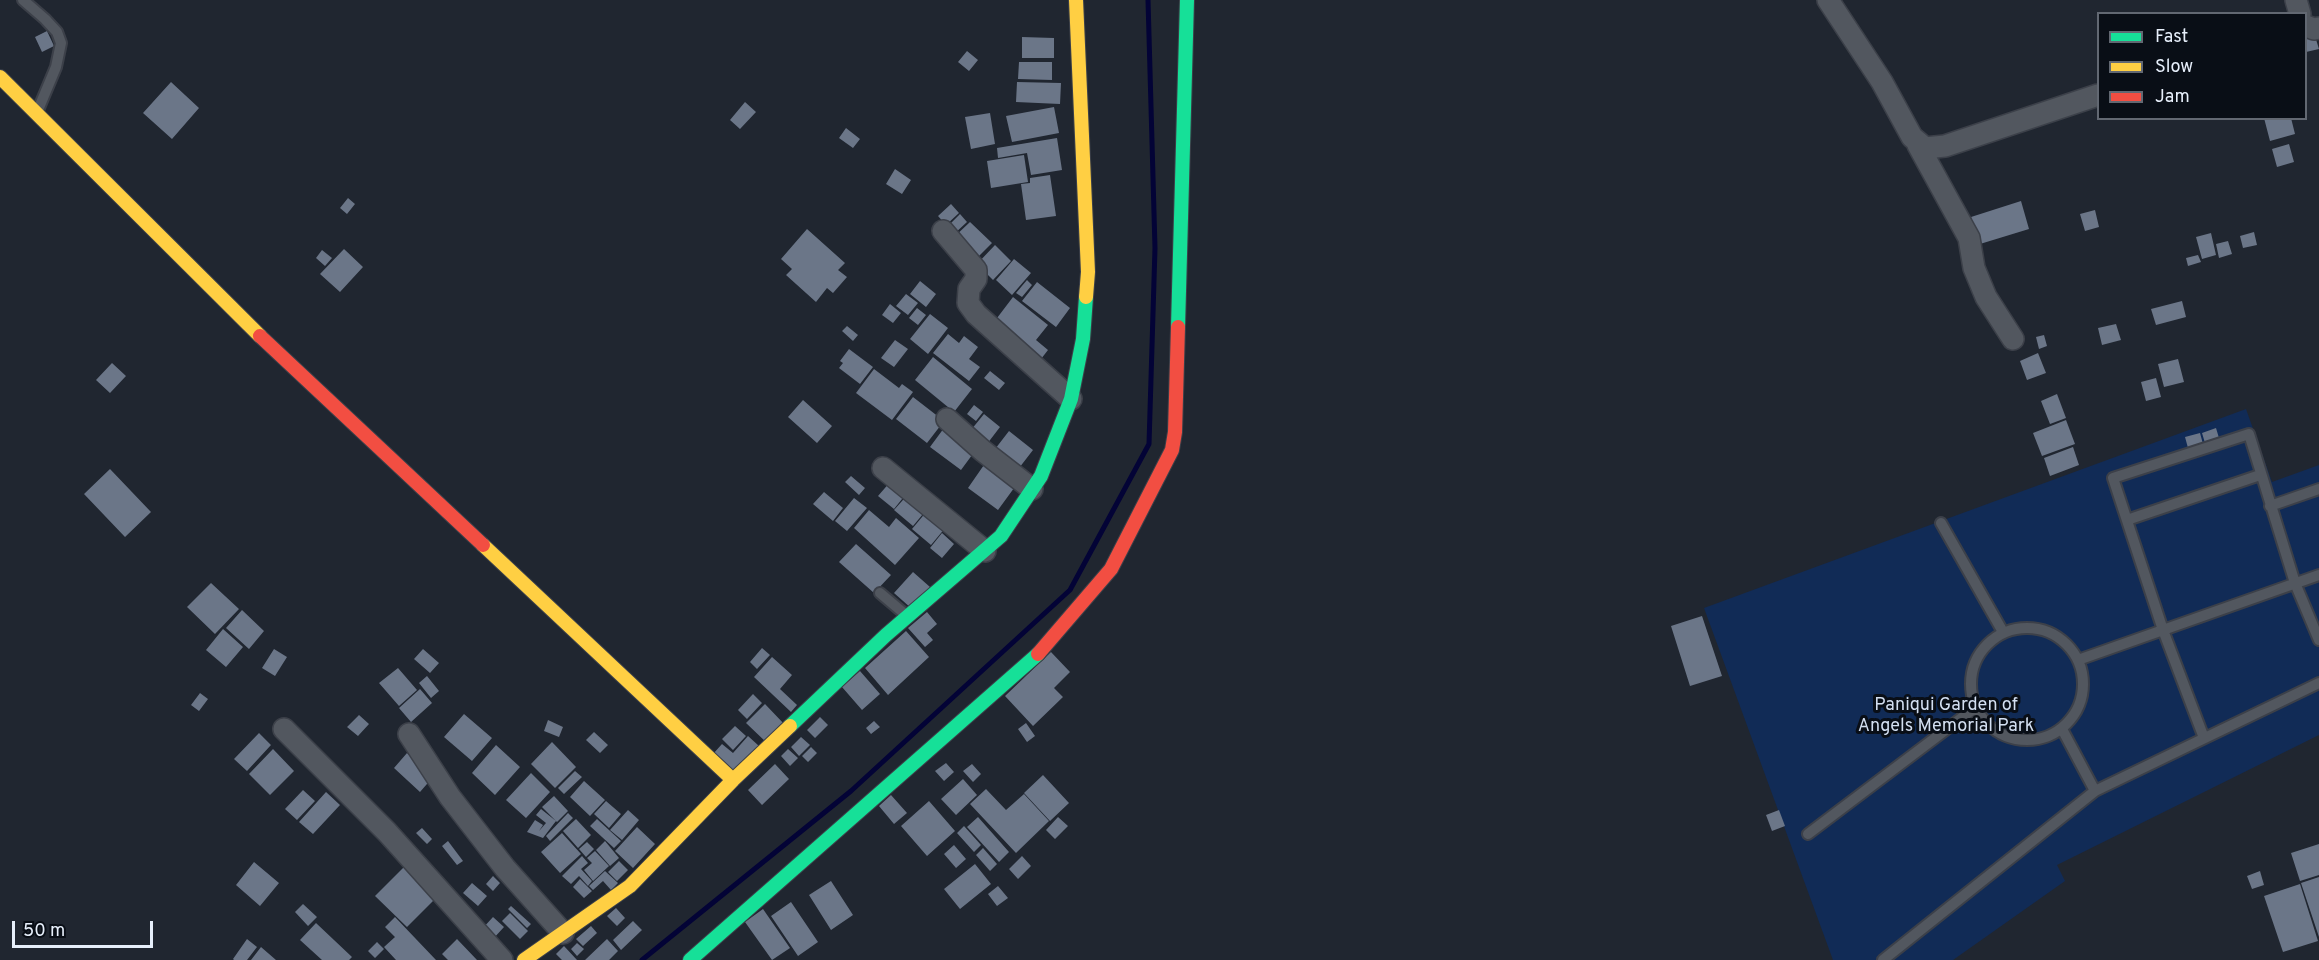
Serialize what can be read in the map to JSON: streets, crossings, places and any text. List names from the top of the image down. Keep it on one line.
{"parks":["Paniqui Garden of Angels Memorial Park"],"legend":["Fast","Slow","Jam"],"scale_bar":"50 m"}
